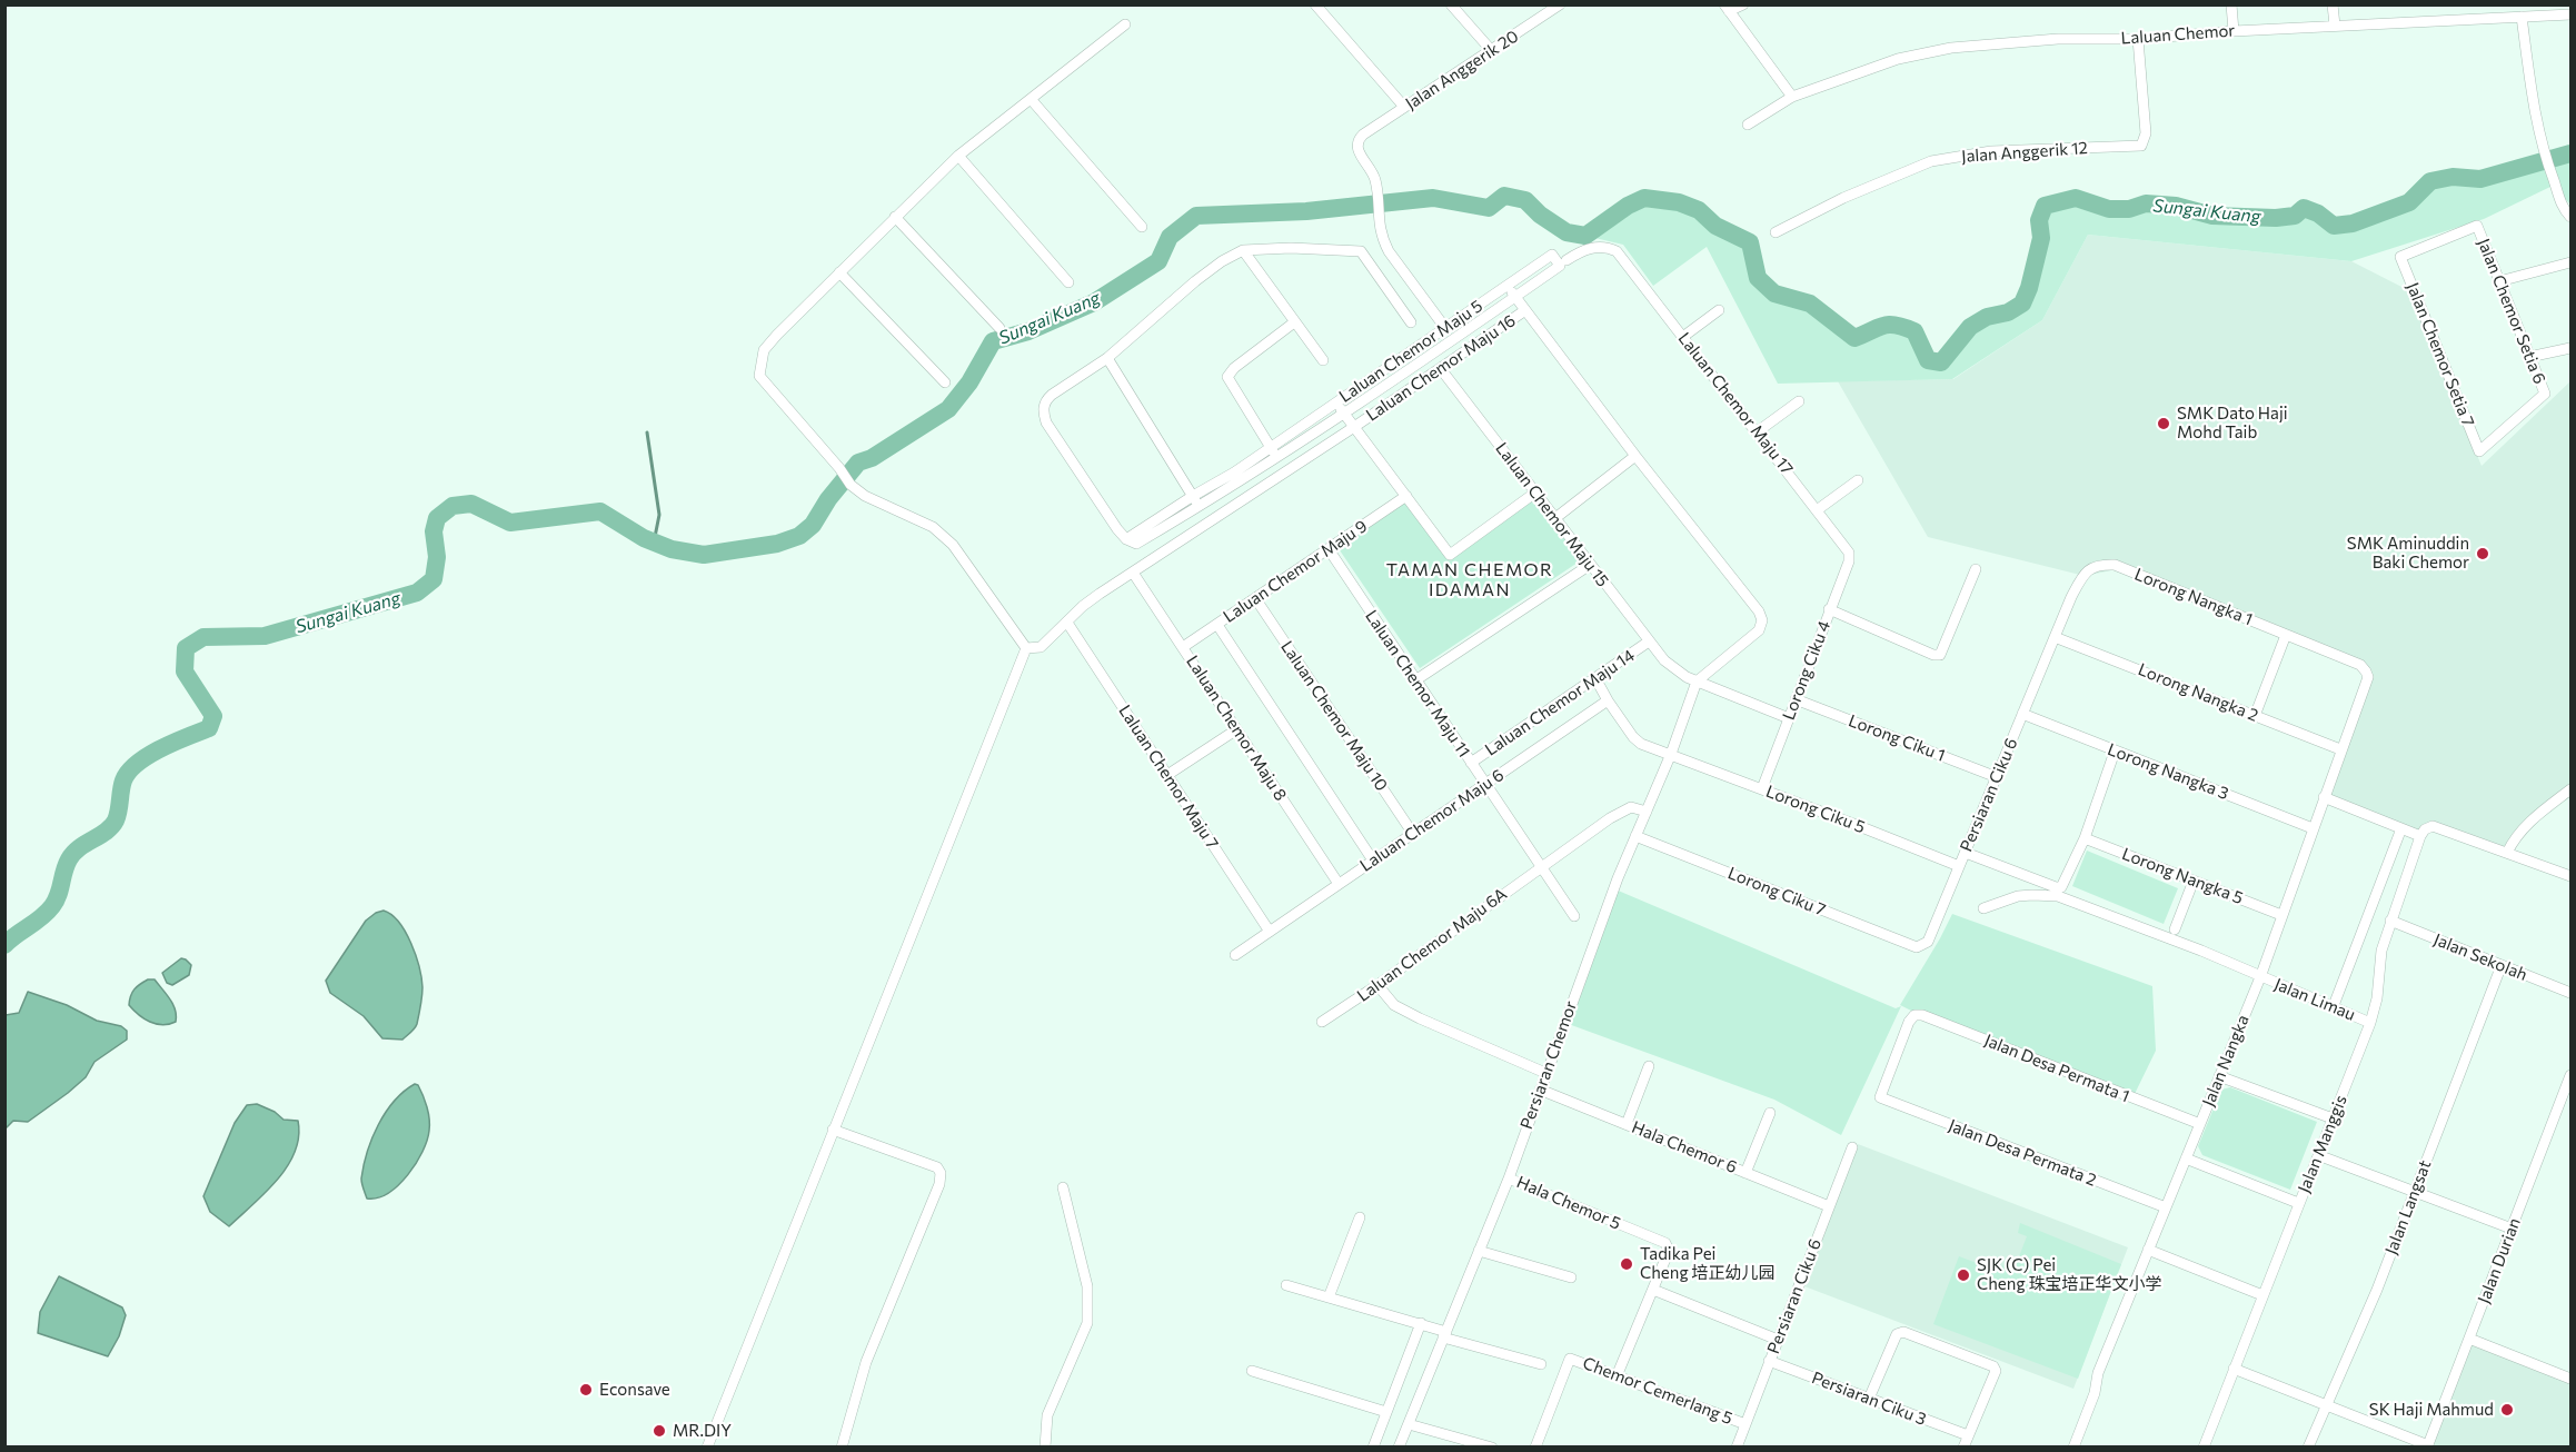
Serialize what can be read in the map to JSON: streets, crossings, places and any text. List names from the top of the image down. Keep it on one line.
{"streets":{"street":["Laluan Chemor","Jalan Anggerik 20","Jalan Anggerik 12","Jalan Chemor Setia 6","Laluan Chemor Maju 5","Jalan Chemor Setia 7","Laluan Chemor Maju 16","Laluan Chemor Maju 17","Laluan Chemor Maju 15","Laluan Chemor Maju 9","Lorong Nangka 1","Lorong Ciku 4","Laluan Chemor Maju 11","Lorong Nangka 2","Laluan Chemor Maju 14","Laluan Chemor Maju 10","Laluan Chemor Maju 8","Lorong Ciku 1","Lorong Nangka 3","Laluan Chemor Maju 7","Persiaran Ciku 6","Lorong Ciku 5","Laluan Chemor Maju 6","Lorong Nangka 5","Lorong Ciku 7","Laluan Chemor Maju 6A","Jalan Sekolah","Jalan Limau","Jalan Nangka","Persiaran Chemor","Jalan Desa Permata 1","Jalan Manggis","Hala Chemor 6","Jalan Desa Permata 2","Hala Chemor 5","Jalan Langsat","Jalan Durian","Chemor Cemerlang 5","Persiaran Ciku 3"]},"crossings":[["Laluan Chemor","Jalan Anggerik 12"],["Jalan Anggerik 20","Laluan Chemor Maju 5"],["Jalan Chemor Setia 6","Jalan Chemor Setia 7"],["Laluan Chemor Maju 5","Laluan Chemor Maju 17"],["Laluan Chemor Maju 16","Laluan Chemor Maju 15"],["Laluan Chemor Maju 16","Laluan Chemor Maju 8"],["Laluan Chemor Maju 16","Laluan Chemor Maju 7"],["Laluan Chemor Maju 16","Persiaran Chemor"],["Laluan Chemor Maju 17","Lorong Ciku 4"],["Laluan Chemor Maju 15","Lorong Ciku 4"],["Laluan Chemor Maju 15","Laluan Chemor Maju 14"],["Laluan Chemor Maju 15","Persiaran Chemor"],["Laluan Chemor Maju 9","Laluan Chemor Maju 11"],["Laluan Chemor Maju 9","Laluan Chemor Maju 10"],["Laluan Chemor Maju 9","Laluan Chemor Maju 8"],["Lorong Nangka 1","Lorong Nangka 2"],["Lorong Nangka 1","Persiaran Ciku 6"],["Lorong Nangka 1","Jalan Nangka"],["Lorong Ciku 4","Lorong Ciku 1"],["Lorong Ciku 4","Lorong Ciku 5"],["Laluan Chemor Maju 11","Laluan Chemor Maju 14"],["Laluan Chemor Maju 11","Laluan Chemor Maju 6"],["Laluan Chemor Maju 11","Laluan Chemor Maju 6A"],["Lorong Nangka 2","Persiaran Ciku 6"],["Lorong Nangka 2","Jalan Nangka"],["Laluan Chemor Maju 10","Laluan Chemor Maju 6"],["Laluan Chemor Maju 8","Laluan Chemor Maju 6"],["Lorong Ciku 1","Persiaran Ciku 6"],["Lorong Nangka 3","Persiaran Ciku 6"],["Lorong Nangka 3","Jalan Nangka"],["Laluan Chemor Maju 7","Laluan Chemor Maju 6"],["Persiaran Ciku 6","Lorong Ciku 5"],["Persiaran Ciku 6","Lorong Ciku 7"],["Persiaran Ciku 6","Hala Chemor 6"],["Persiaran Ciku 6","Chemor Cemerlang 5"],["Persiaran Ciku 6","Persiaran Ciku 3"],["Lorong Ciku 5","Laluan Chemor Maju 6"],["Lorong Ciku 5","Persiaran Chemor"],["Lorong Nangka 5","Jalan Nangka"],["Lorong Ciku 7","Persiaran Chemor"],["Laluan Chemor Maju 6A","Persiaran Chemor"],["Jalan Sekolah","Jalan Manggis"],["Jalan Sekolah","Jalan Langsat"],["Jalan Limau","Jalan Nangka"],["Jalan Limau","Jalan Manggis"],["Jalan Nangka","Jalan Desa Permata 1"],["Jalan Nangka","Jalan Desa Permata 2"],["Persiaran Chemor","Hala Chemor 6"],["Persiaran Chemor","Hala Chemor 5"],["Jalan Desa Permata 1","Jalan Desa Permata 2"]],"districts":["TAMAN CHEMOR IDAMAN"],"water":["Sungai Kuang"],"places":["SMK Dato Haji Mohd Taib","SMK Aminuddin Baki Chemor","Tadika Pei Cheng 培正幼儿园","SJK (C) Pei Cheng 珠宝培正华文小学","Econsave","SK Haji Mahmud","MR.DIY"]}
